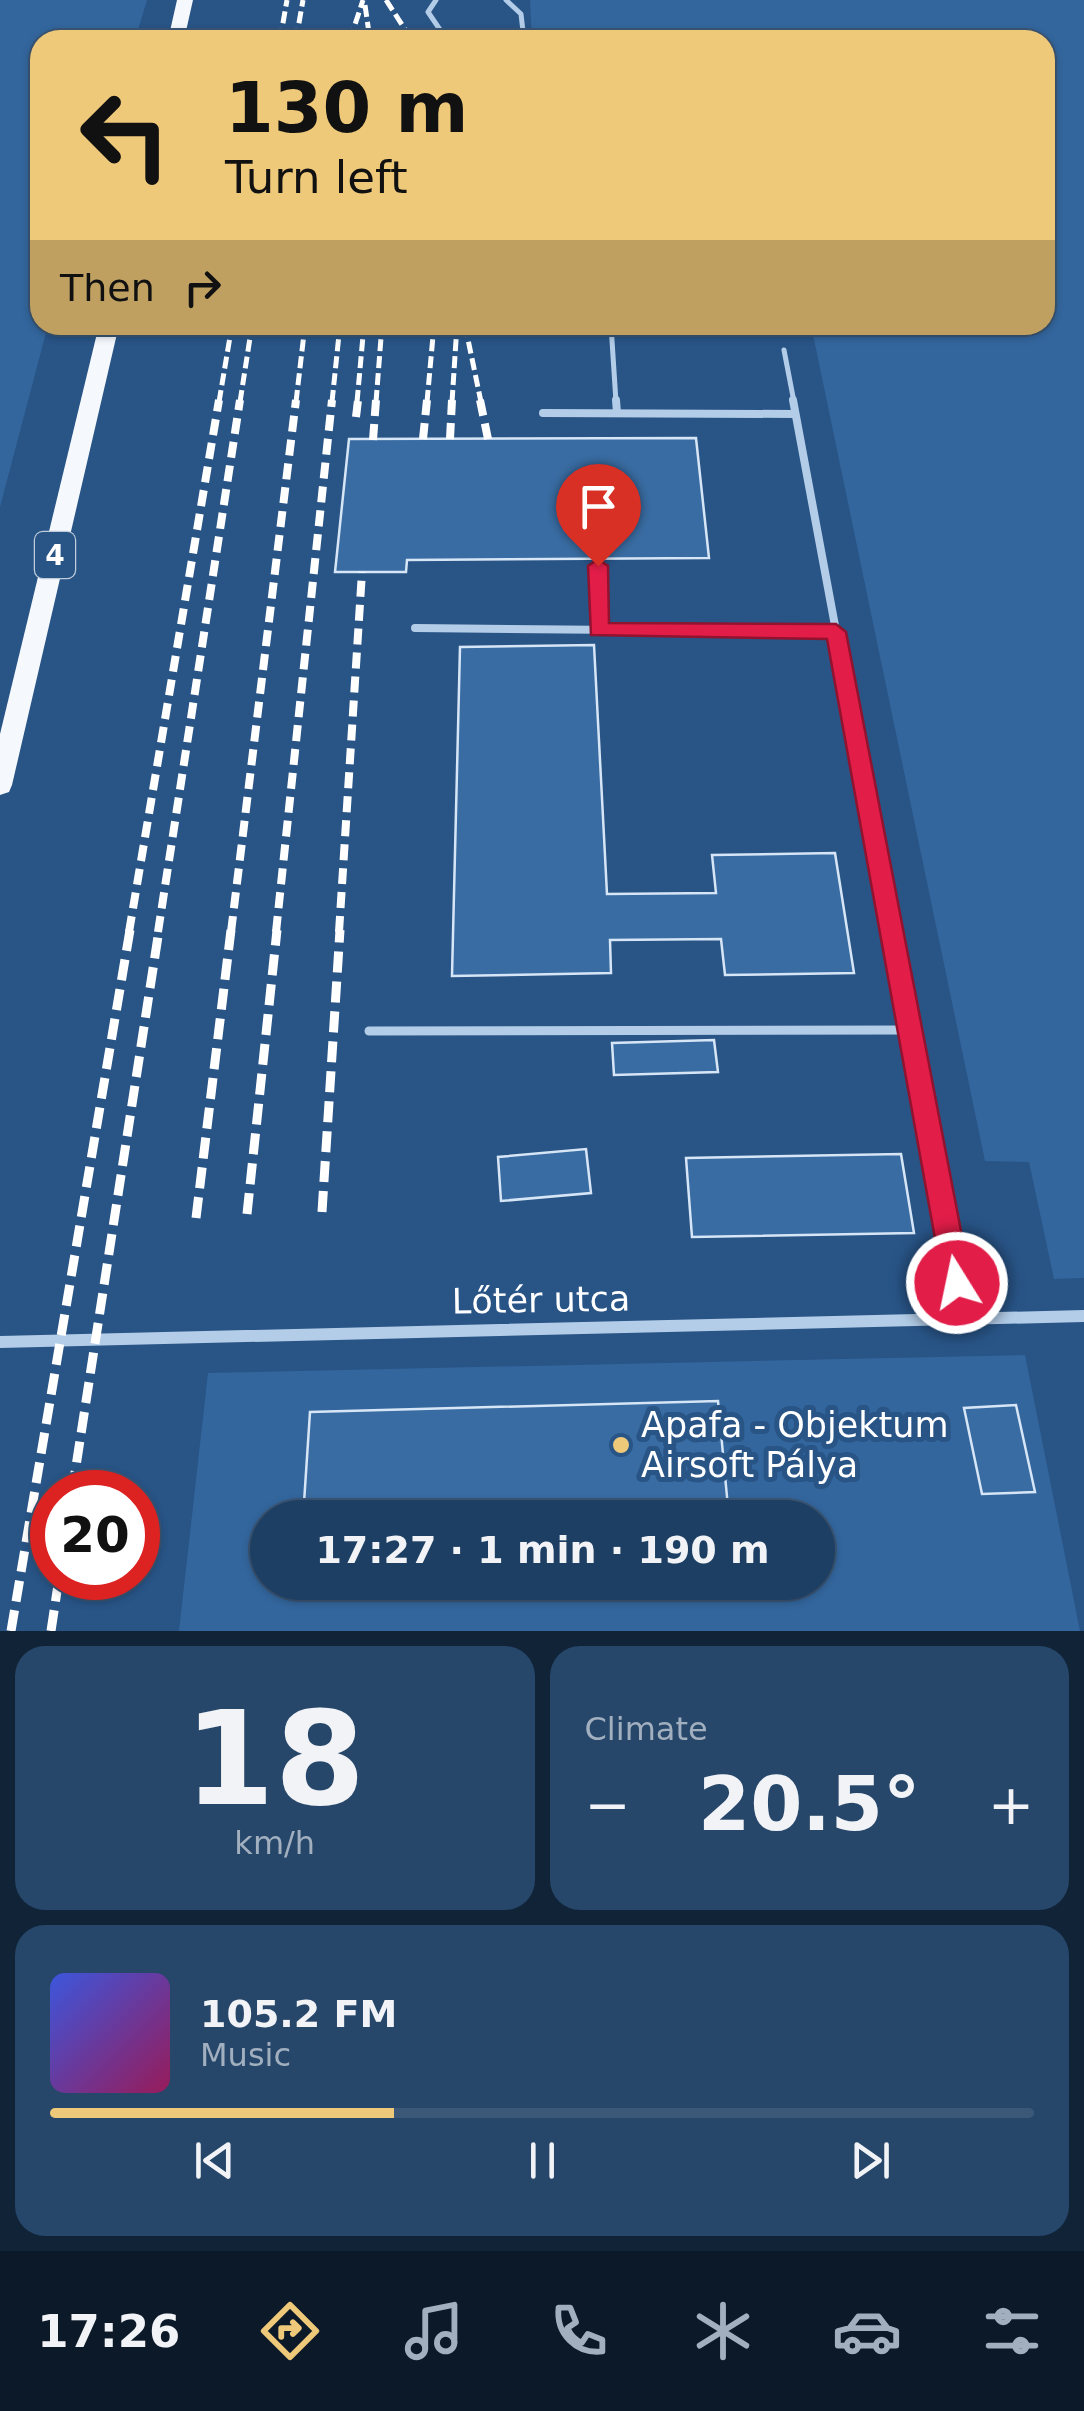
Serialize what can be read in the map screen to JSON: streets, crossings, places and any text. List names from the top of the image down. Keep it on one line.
{"streets":{"main road":["4"],"street":["Lőtér utca"]},"places":["Apafa - Objektum Airsoft Pálya"],"page":{"turn":["130 m","Turn left"],"then":"Then","limit":"20","trip":"17:27 · 1 min · 190 m","tile":[["18","km/h"],"Climate"],"heat":["−","20.5°","+"],"song":["105.2 FM","Music"],"tabs":"17:26"}}
